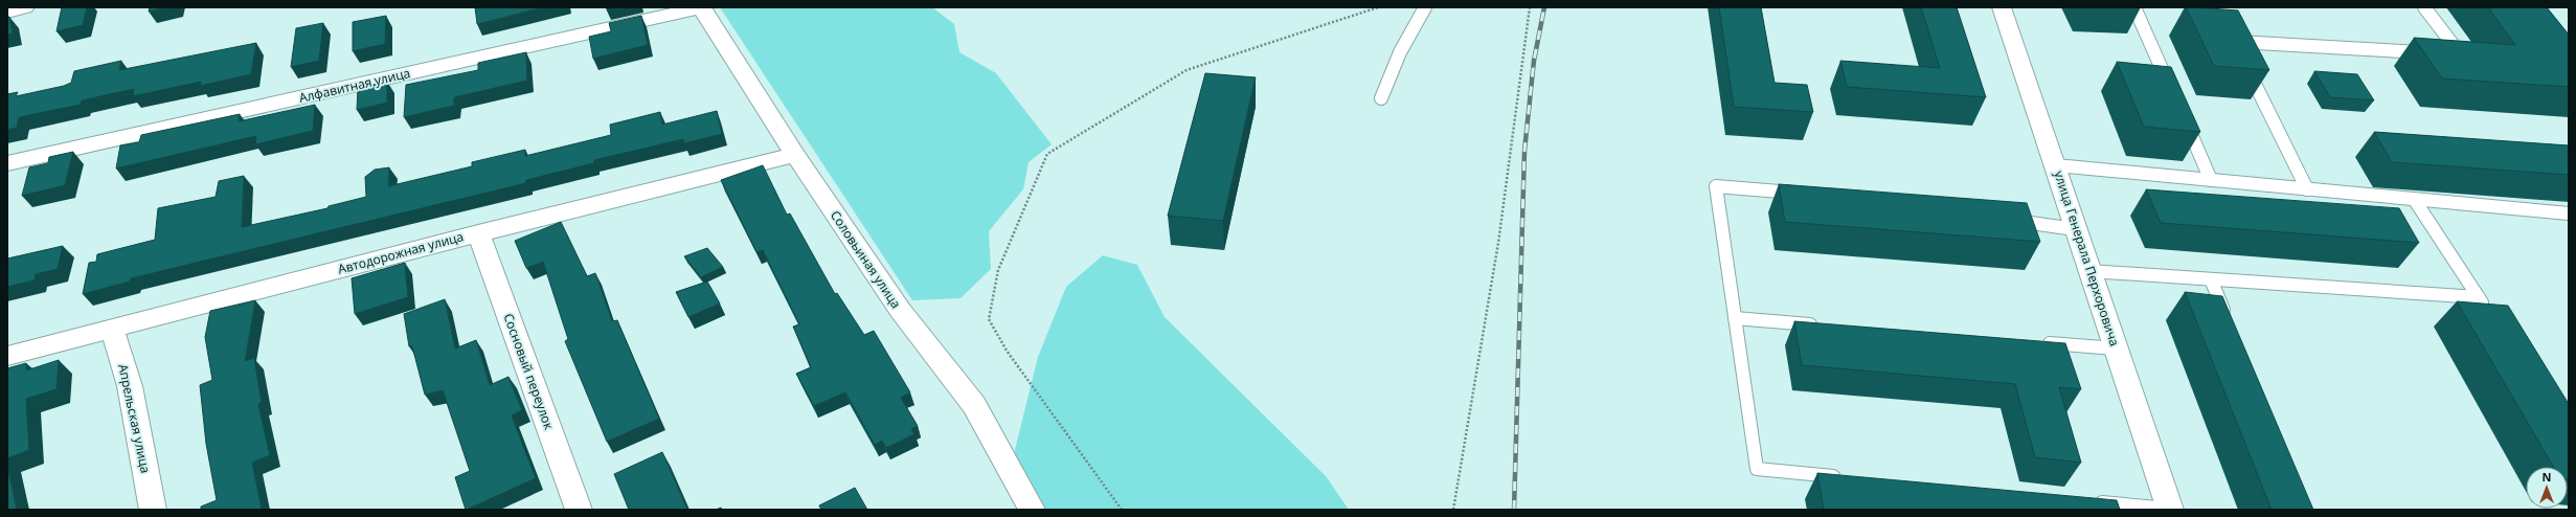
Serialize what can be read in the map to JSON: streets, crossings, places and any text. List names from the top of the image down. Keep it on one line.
{"streets":{"street":["Алфавитная улица","Автодорожная улица","улица Генерала Перхоровича","Соловьиная улица","Сосновый переулок","Апрельская улица"]},"crossings":[["Алфавитная улица","Соловьиная улица"],["Автодорожная улица","Соловьиная улица"],["Автодорожная улица","Сосновый переулок"],["Автодорожная улица","Апрельская улица"]],"north":"top"}
